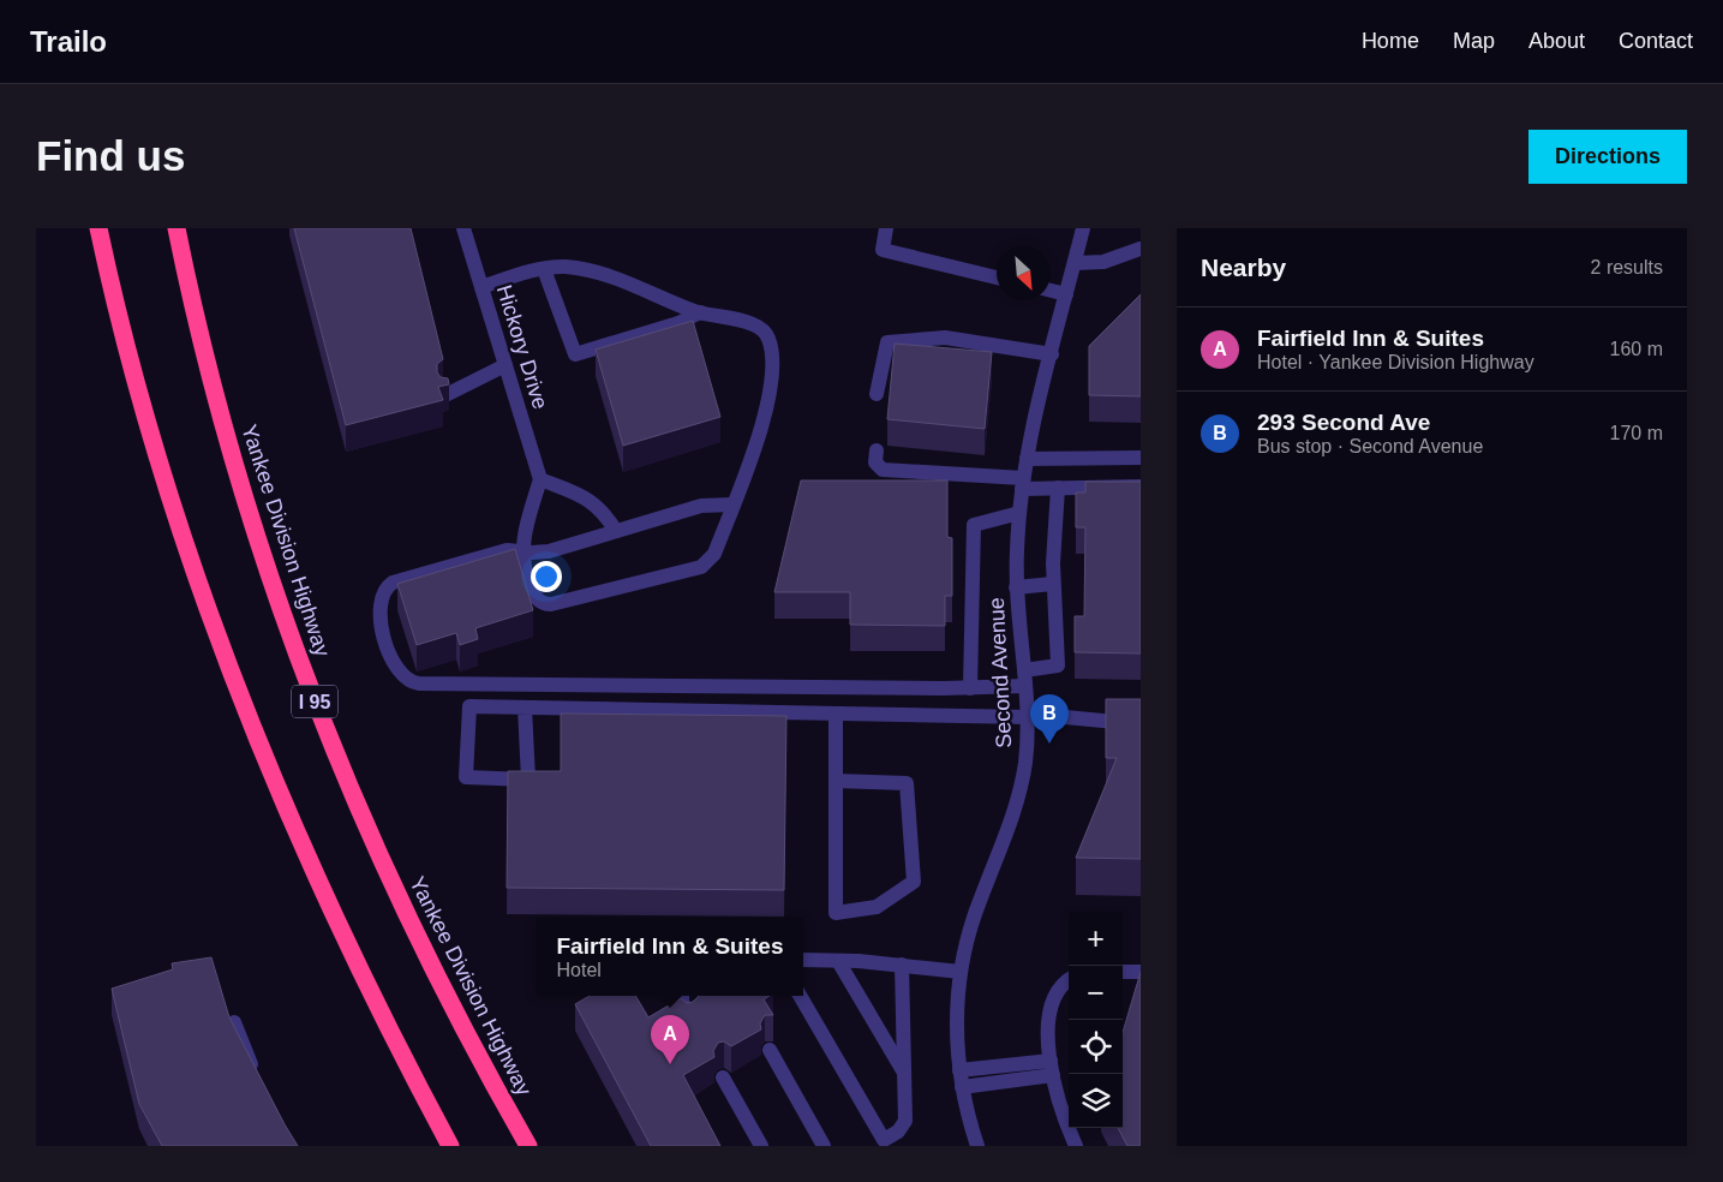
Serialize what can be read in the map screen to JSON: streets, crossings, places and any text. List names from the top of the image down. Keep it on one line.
{"streets":{"highway":["Yankee Division Highway","I 95"],"street":["Hickory Drive","Second Avenue"]},"north":"bottom right","page":{"header":"Trailo","nav":["Home","Map","About","Contact"],"buttons":"Directions","title":"Find us","heading":["Nearby","2 results"],"list":[{"mark":"A","name":"Fairfield Inn & Suites","note":"Hotel · Yankee Division Highway","value":"160 m"},{"mark":"B","name":"293 Second Ave","note":"Bus stop · Second Avenue","value":"170 m"}],"pins":["B","A"],"map_buttons":["+","−"],"popup":["Fairfield Inn & Suites","Hotel"]}}
